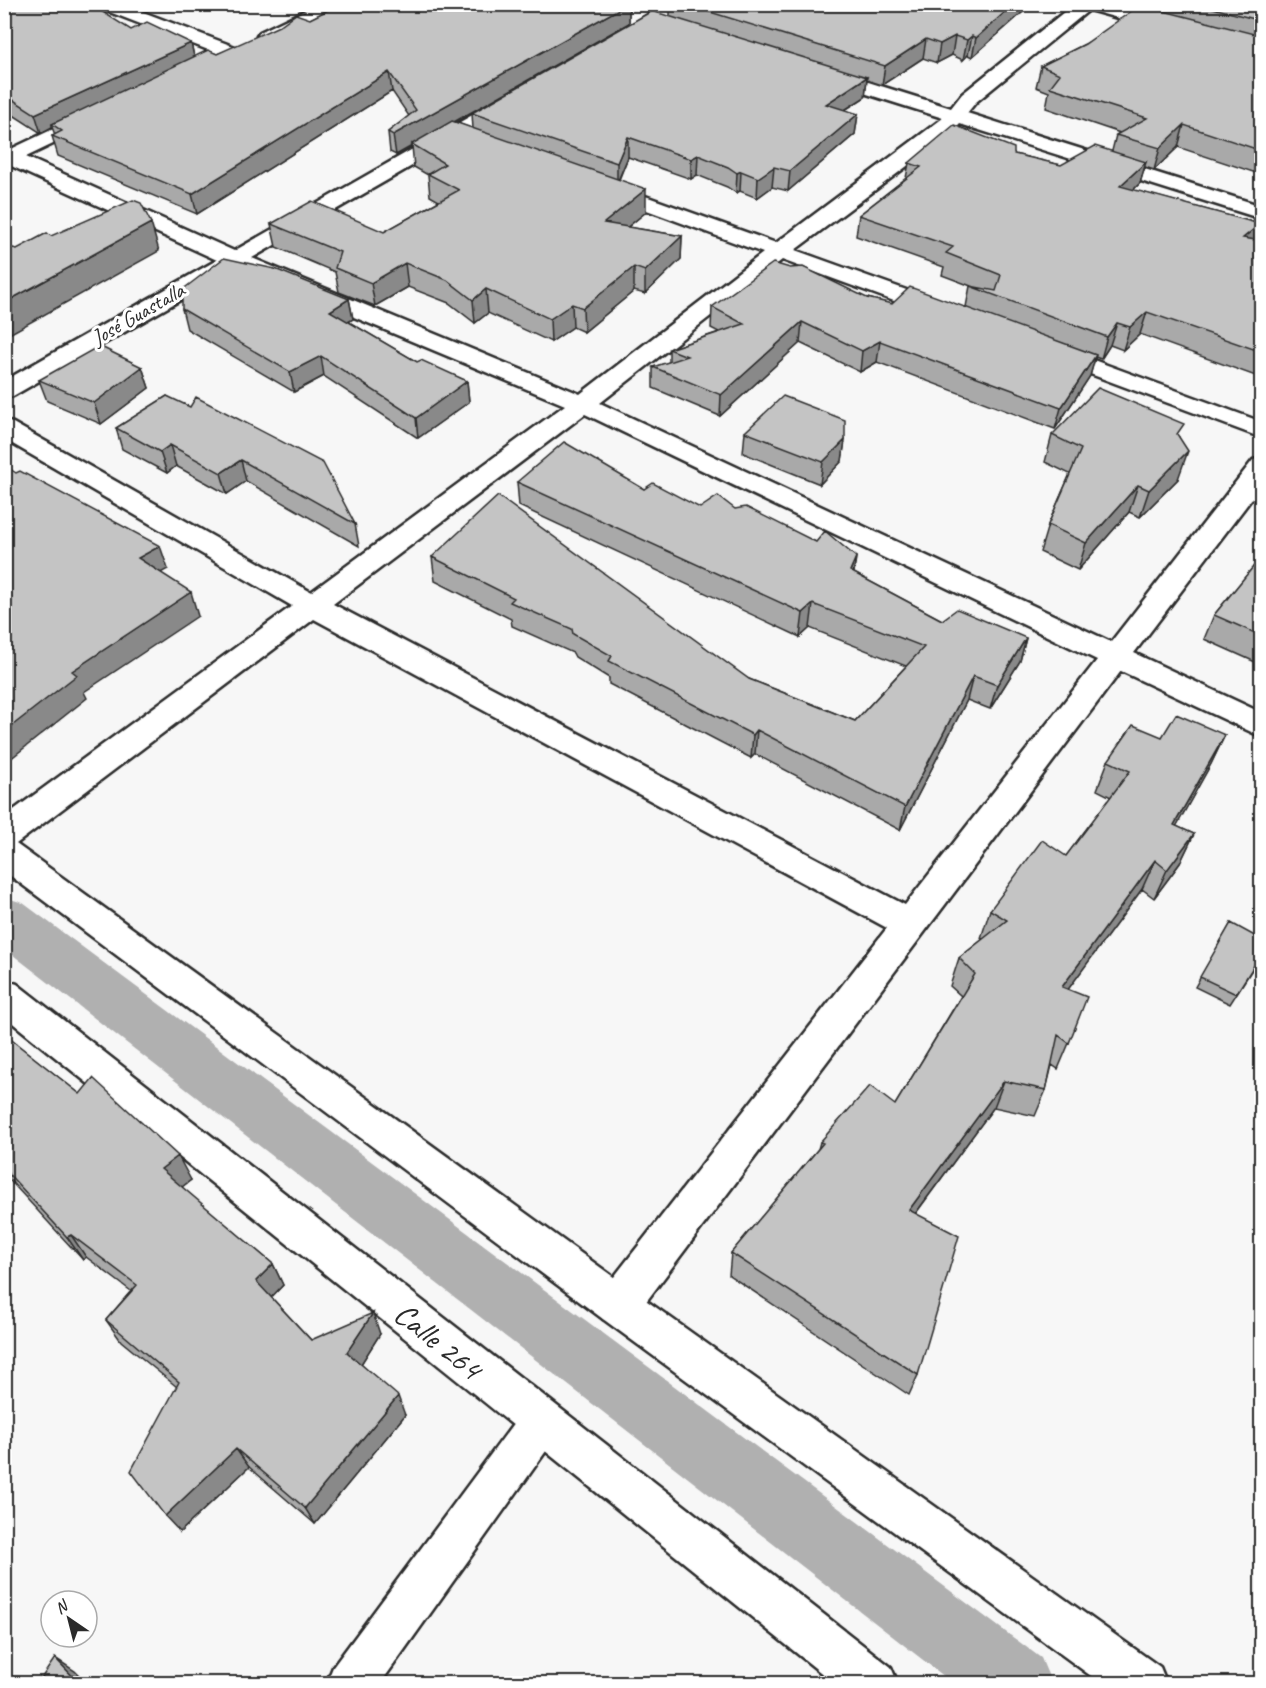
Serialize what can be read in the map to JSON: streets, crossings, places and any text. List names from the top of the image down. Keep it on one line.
{"streets":{"street":["José Guastalla","Calle 264"]},"north":"top left"}
